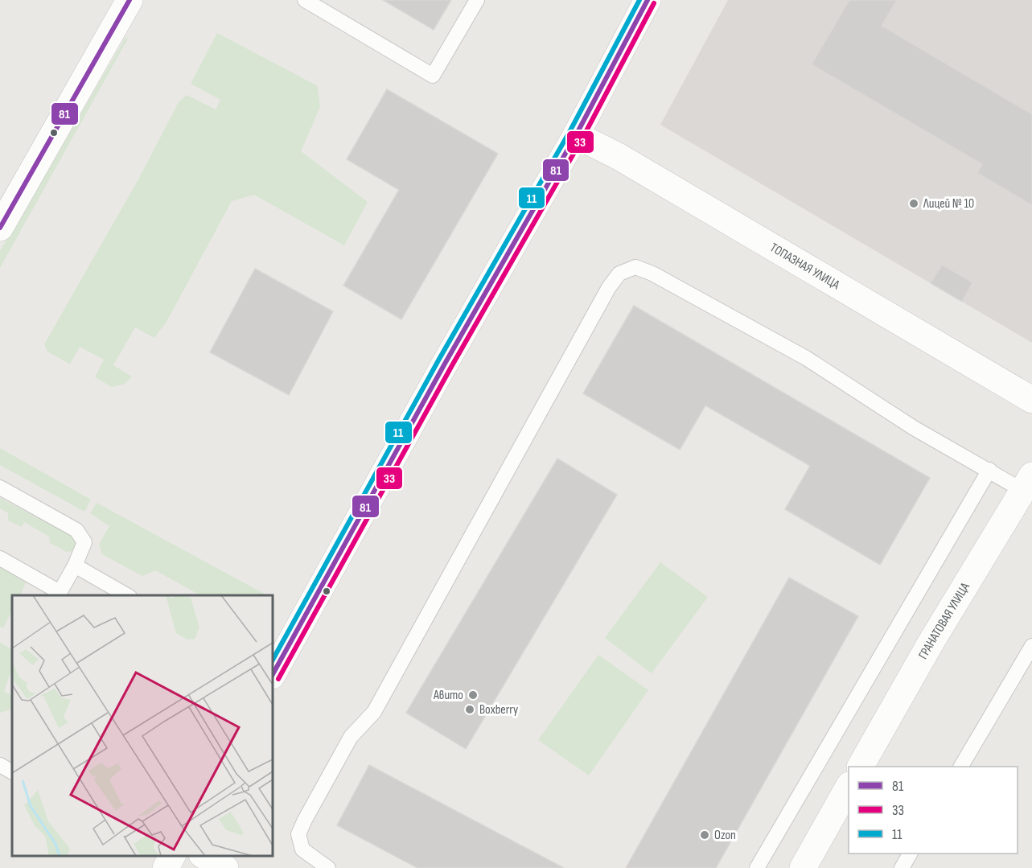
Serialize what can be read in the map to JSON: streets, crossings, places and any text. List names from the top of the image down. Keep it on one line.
{"streets":{"street":["ТОПАЗНАЯ УЛИЦА","ГРАНАТОВАЯ УЛИЦА"]},"places":["Лицей № 10","Авито","Boxberry","Ozon"],"lines":["transit line 81","transit line 11","transit line 33"],"legend":["81","33","11"]}
